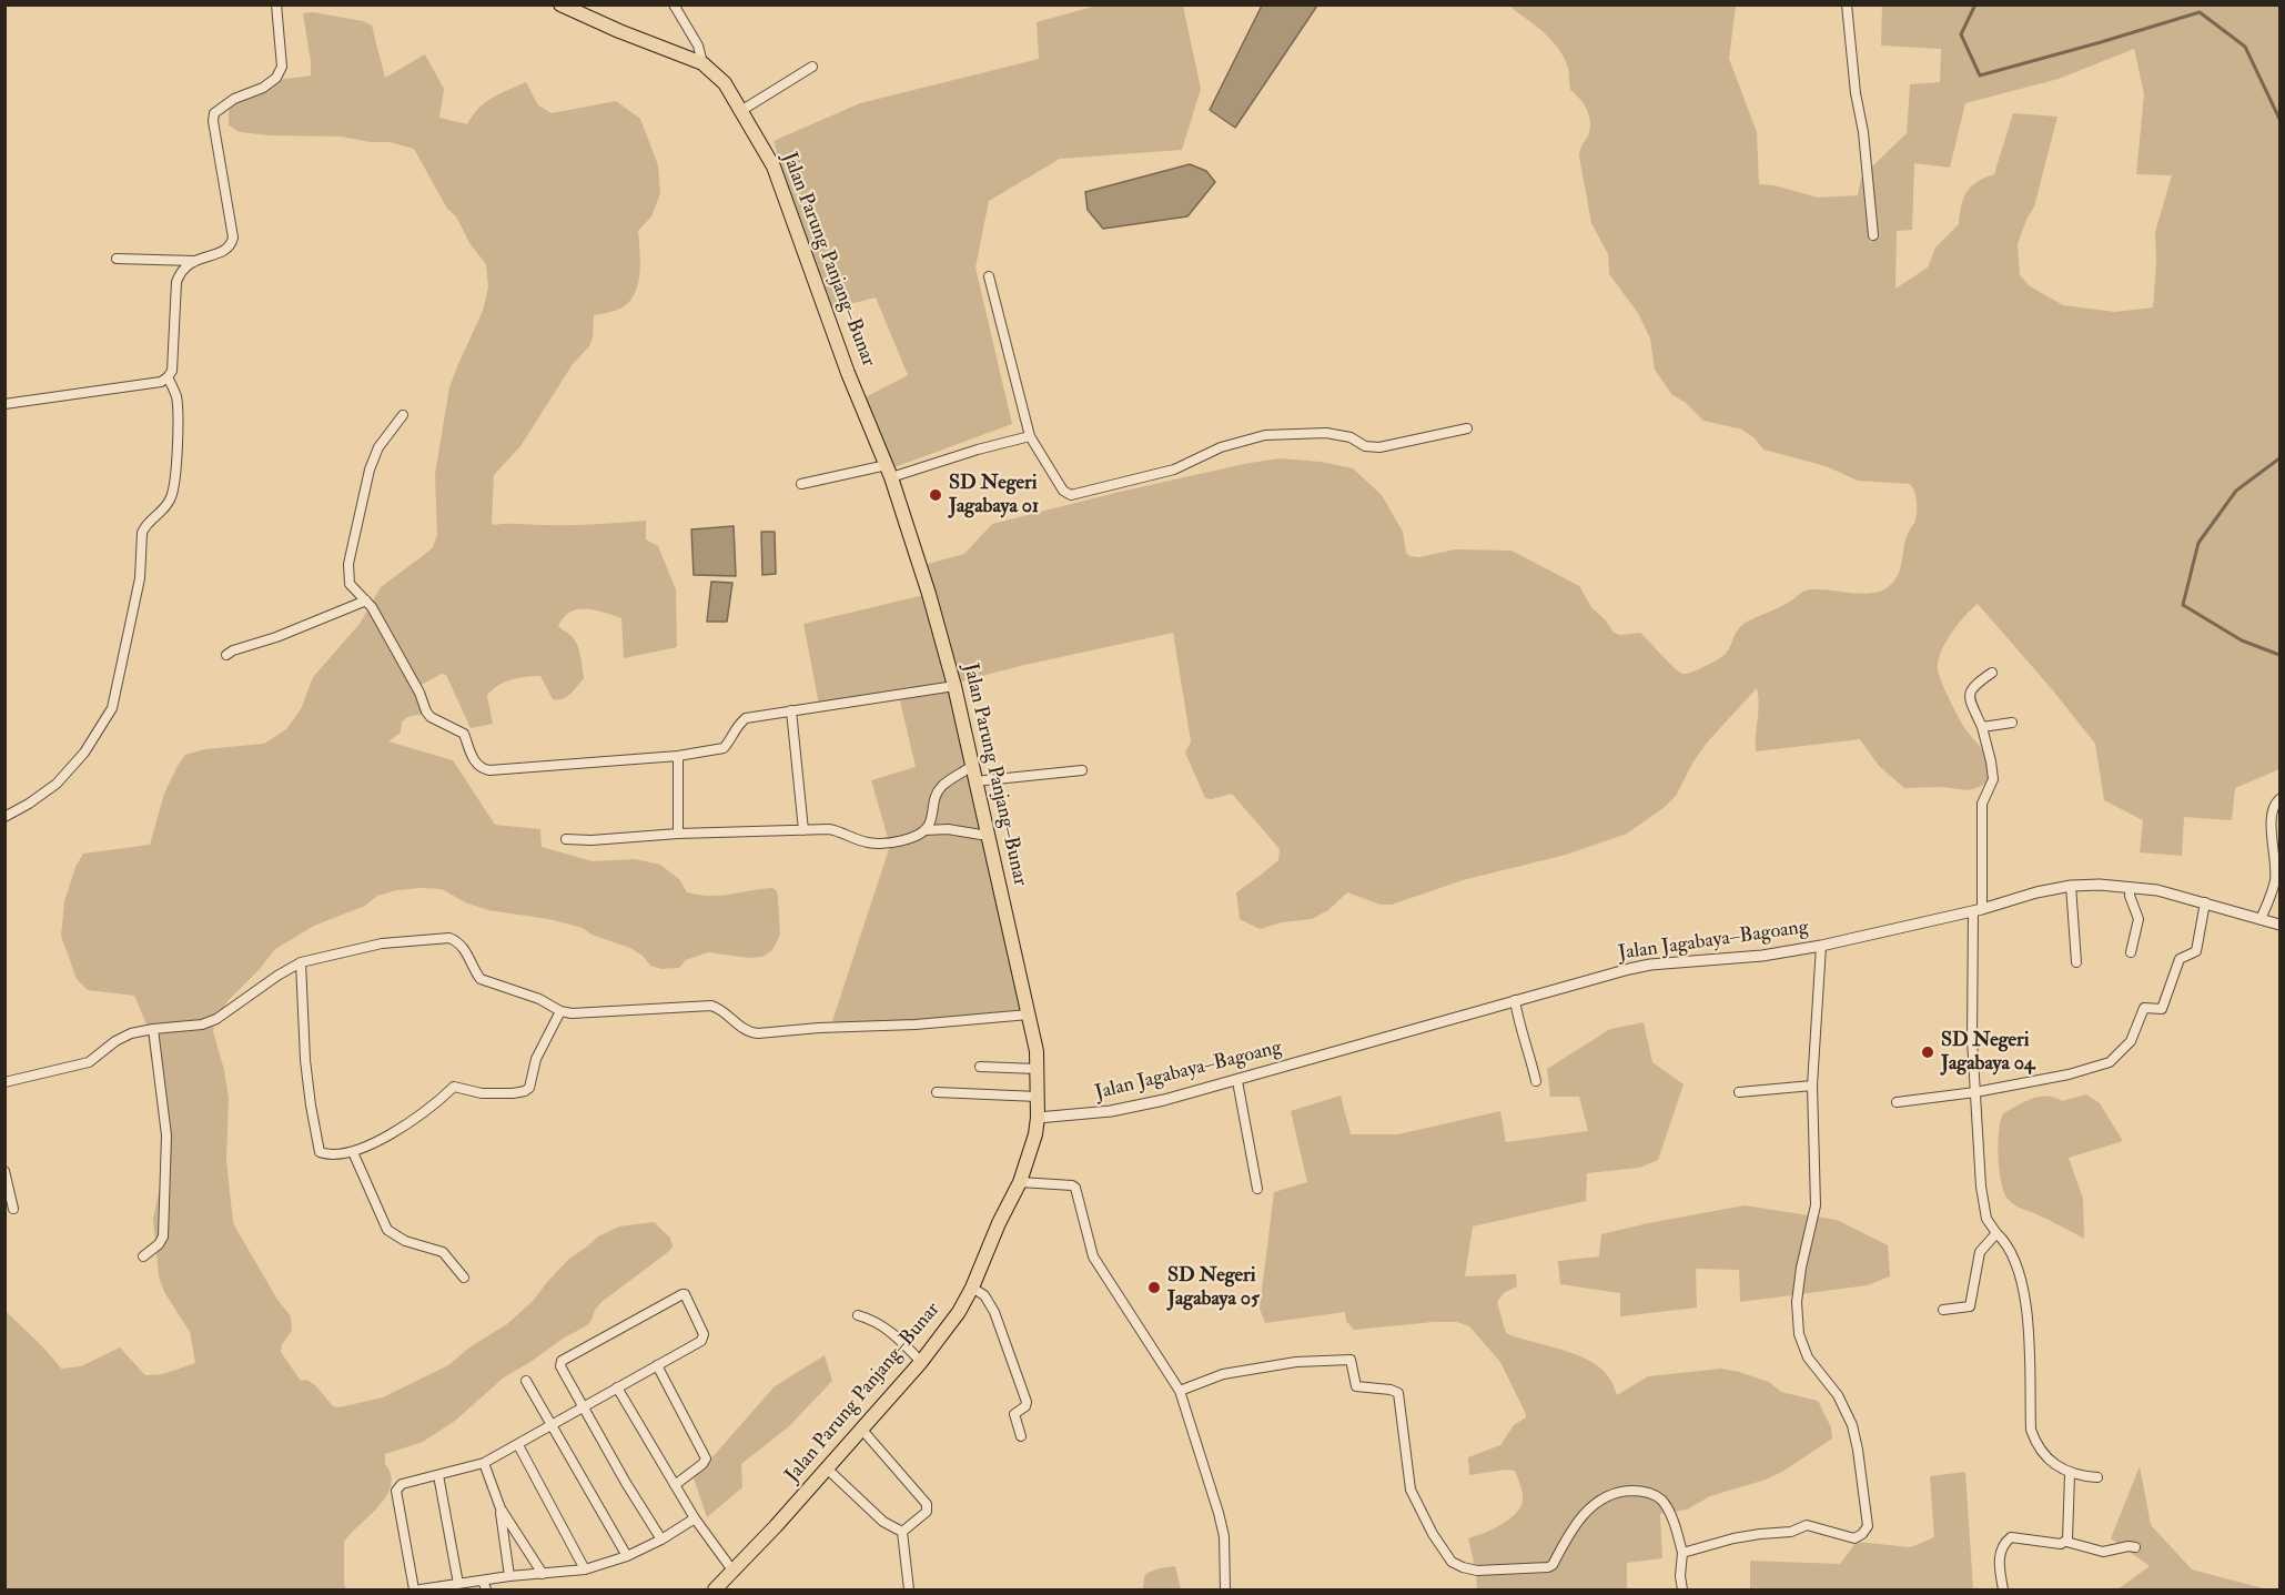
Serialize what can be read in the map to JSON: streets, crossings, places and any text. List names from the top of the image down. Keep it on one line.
{"streets":{"main road":["Jalan Parung Panjang–Bunar"],"street":["Jalan Jagabaya–Bagoang"]},"crossings":[["Jalan Parung Panjang–Bunar","Jalan Jagabaya–Bagoang"]],"places":["SD Negeri Jagabaya 01","SD Negeri Jagabaya 04","SD Negeri Jagabaya 05"]}
